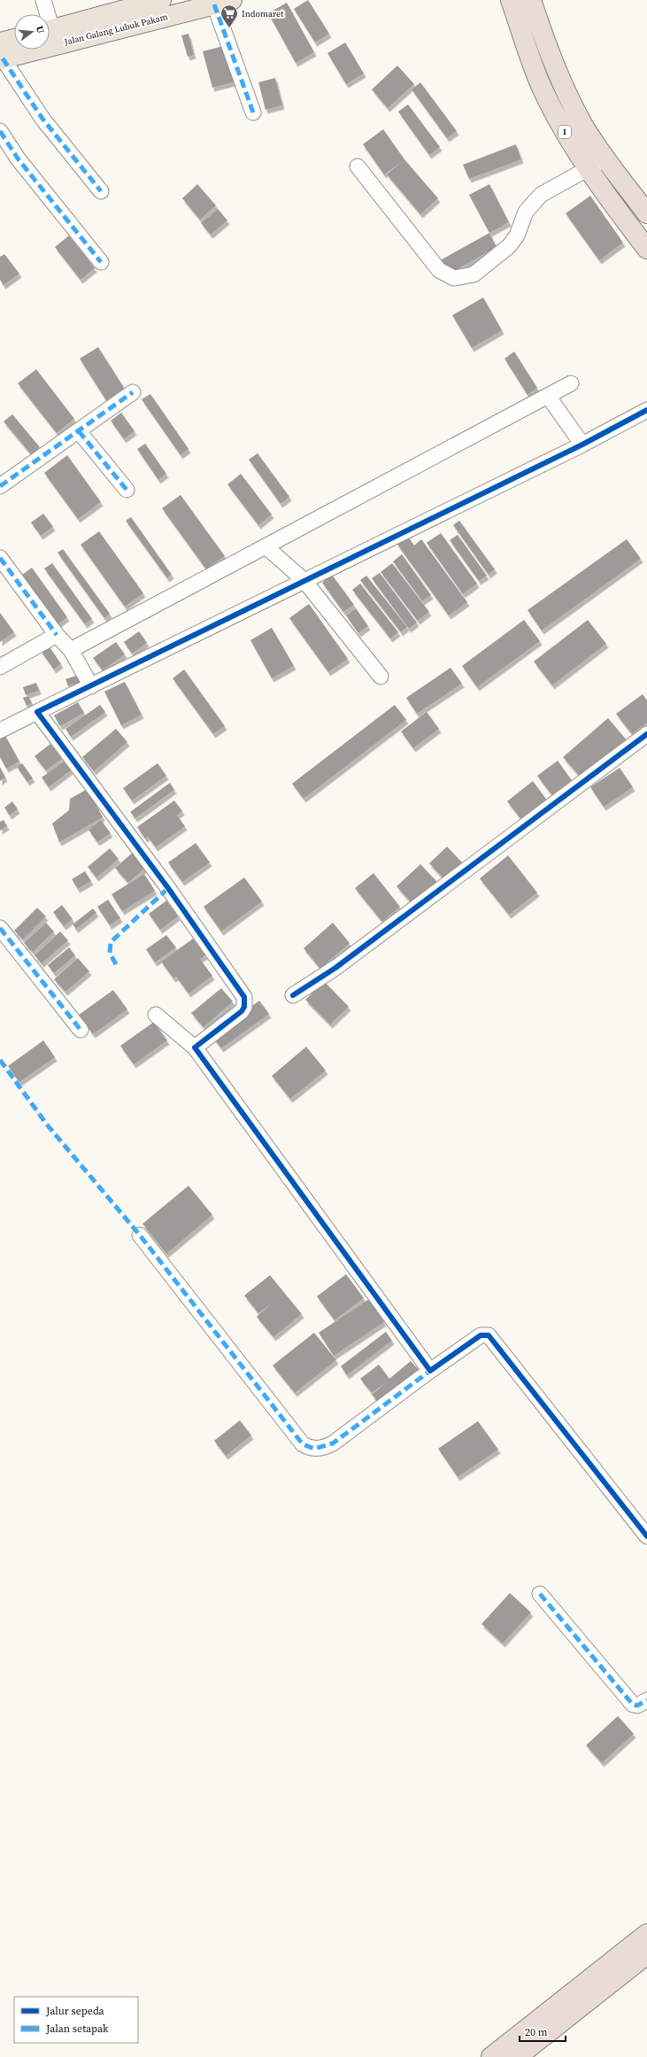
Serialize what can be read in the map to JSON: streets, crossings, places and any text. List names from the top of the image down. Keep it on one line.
{"streets":{"highway":["1"],"main road":["Jalan Galang Lubuk Pakam"]},"places":{"supermarket":["Indomaret"]},"legend":["Jalur sepeda","Jalan setapak"],"scale_bar":"20 m","north":"right"}
